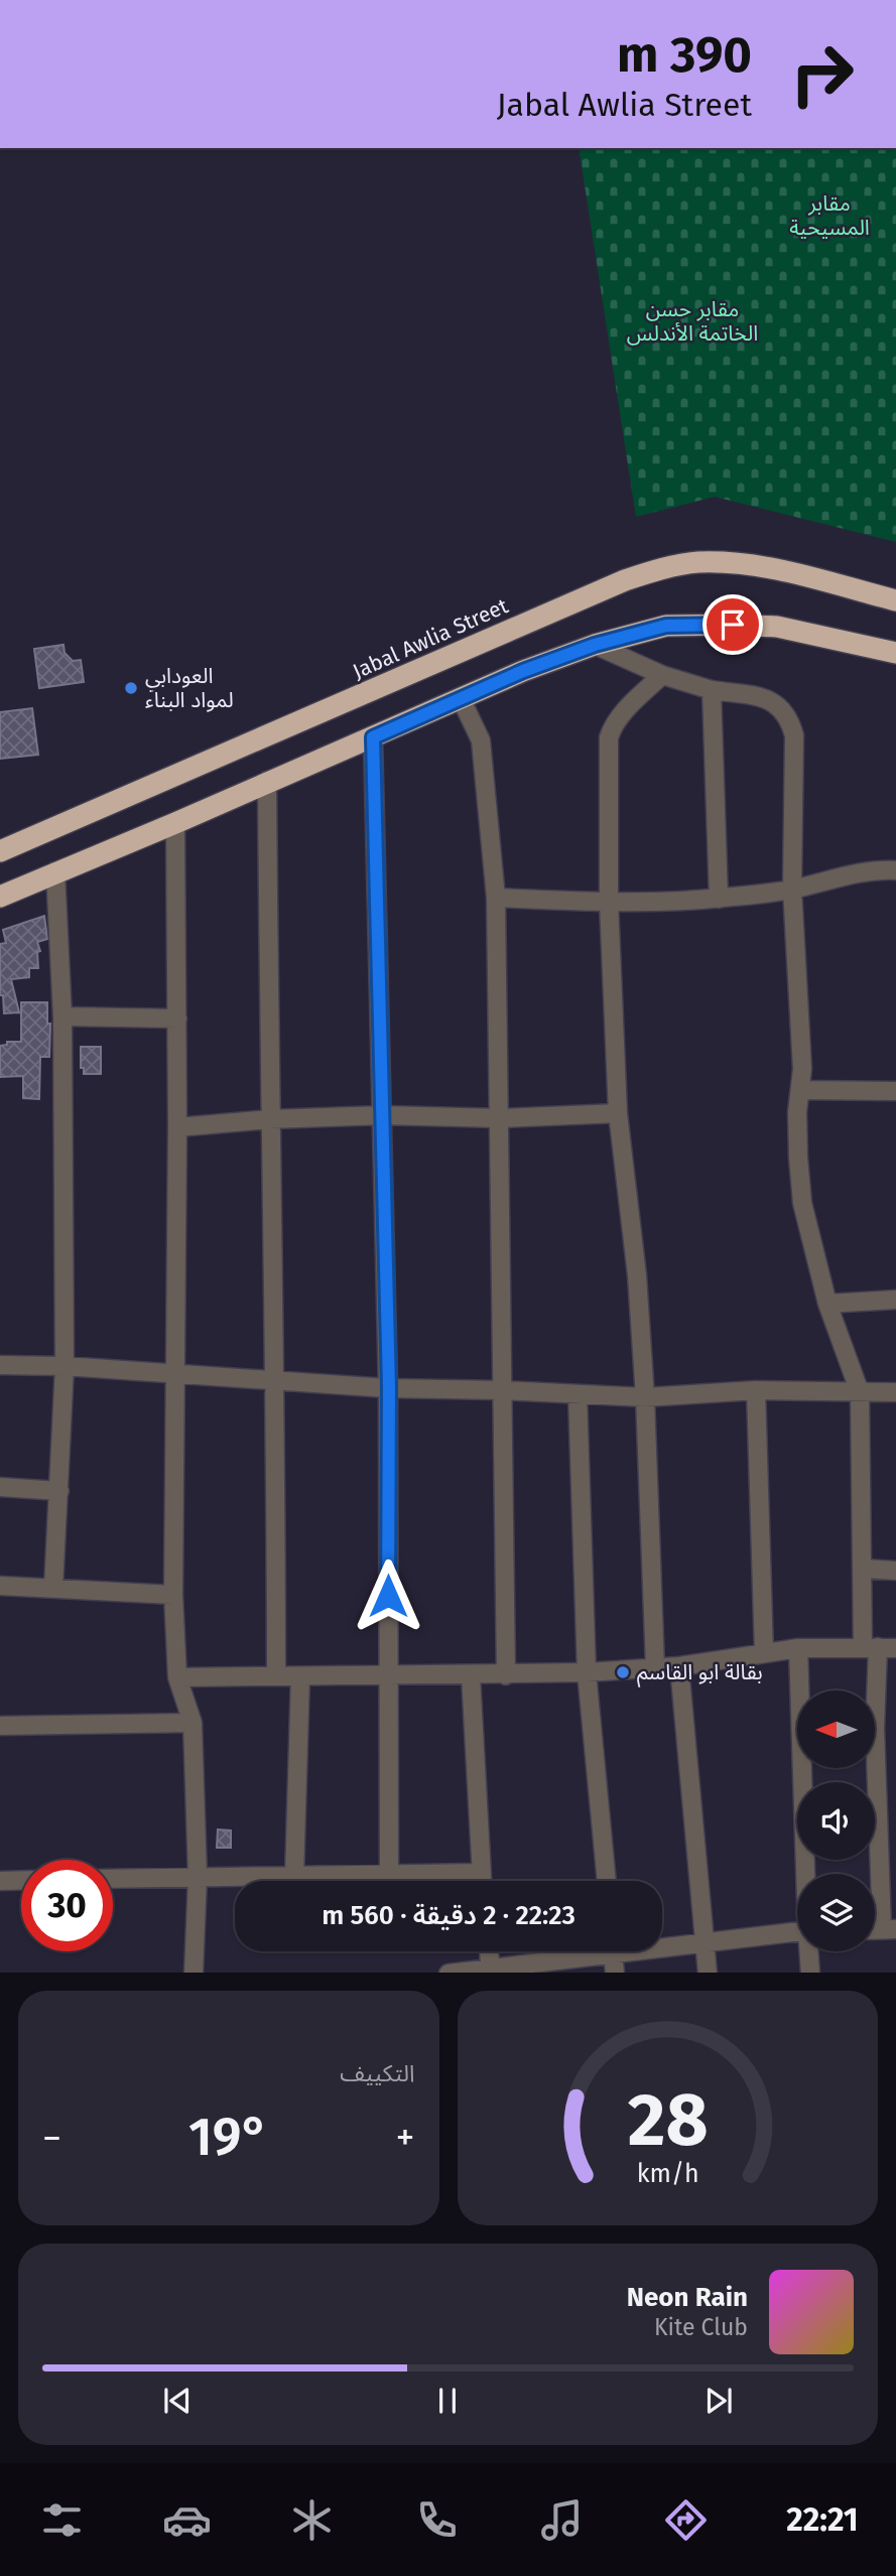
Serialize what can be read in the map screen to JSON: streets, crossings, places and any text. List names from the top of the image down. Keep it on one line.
{"streets":{"highway":["Jabal Awlia Street"]},"parks":["مقابر المسيحية","مقابر حسن الخاتمة الأندلس"],"places":["العودابي لمواد البناء","بقالة ابو القاسم"],"north":"left","page":{"turn":["390 m","Jabal Awlia Street"],"limit":"30","trip":"22:23 · 2 دقيقة · 560 m","tile":"التكييف","heat":["−","19°","+"],"song":["Neon Rain","Kite Club"],"tabs":"22:21","gauge":["28","km/h"]}}
